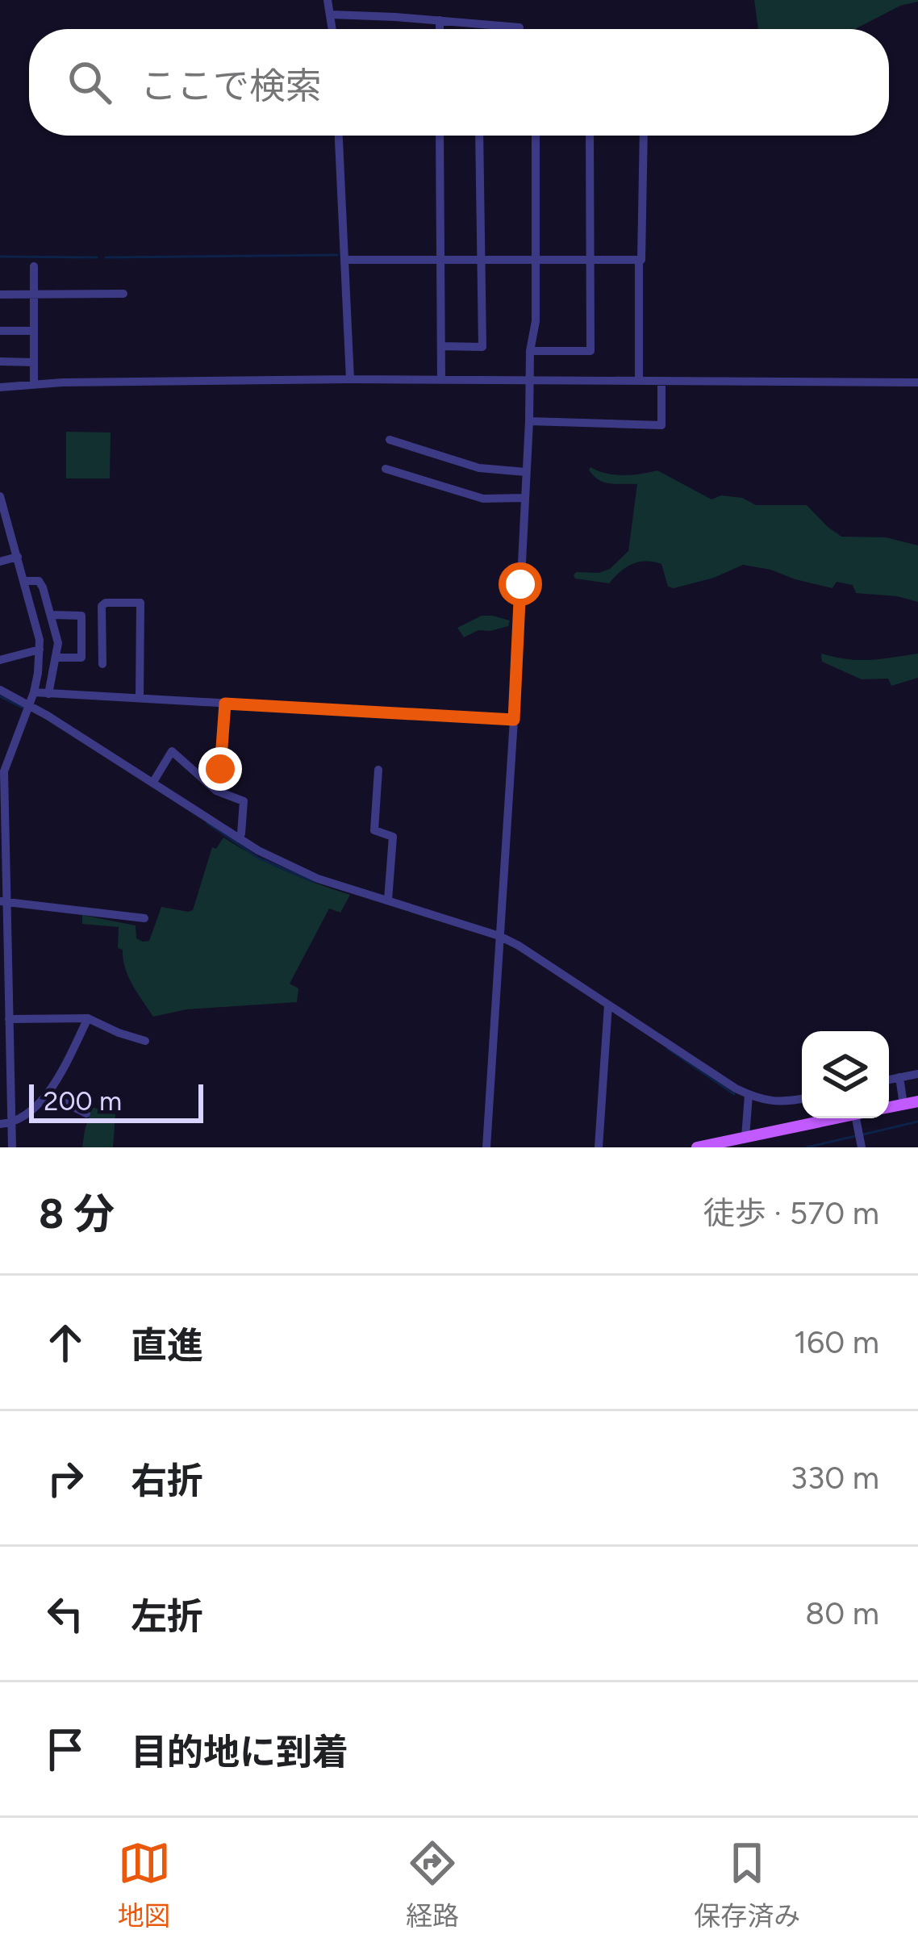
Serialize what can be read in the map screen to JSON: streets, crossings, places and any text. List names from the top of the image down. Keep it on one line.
{"scale_bar":"200 m","page":{"search":"ここで検索","scale":"200 m","heading":["8 分","徒歩 · 570 m"],"list":[["直進","160 m"],["右折","330 m"],["左折","80 m"],"目的地に到着"],"nav":["地図","経路","保存済み"]}}
